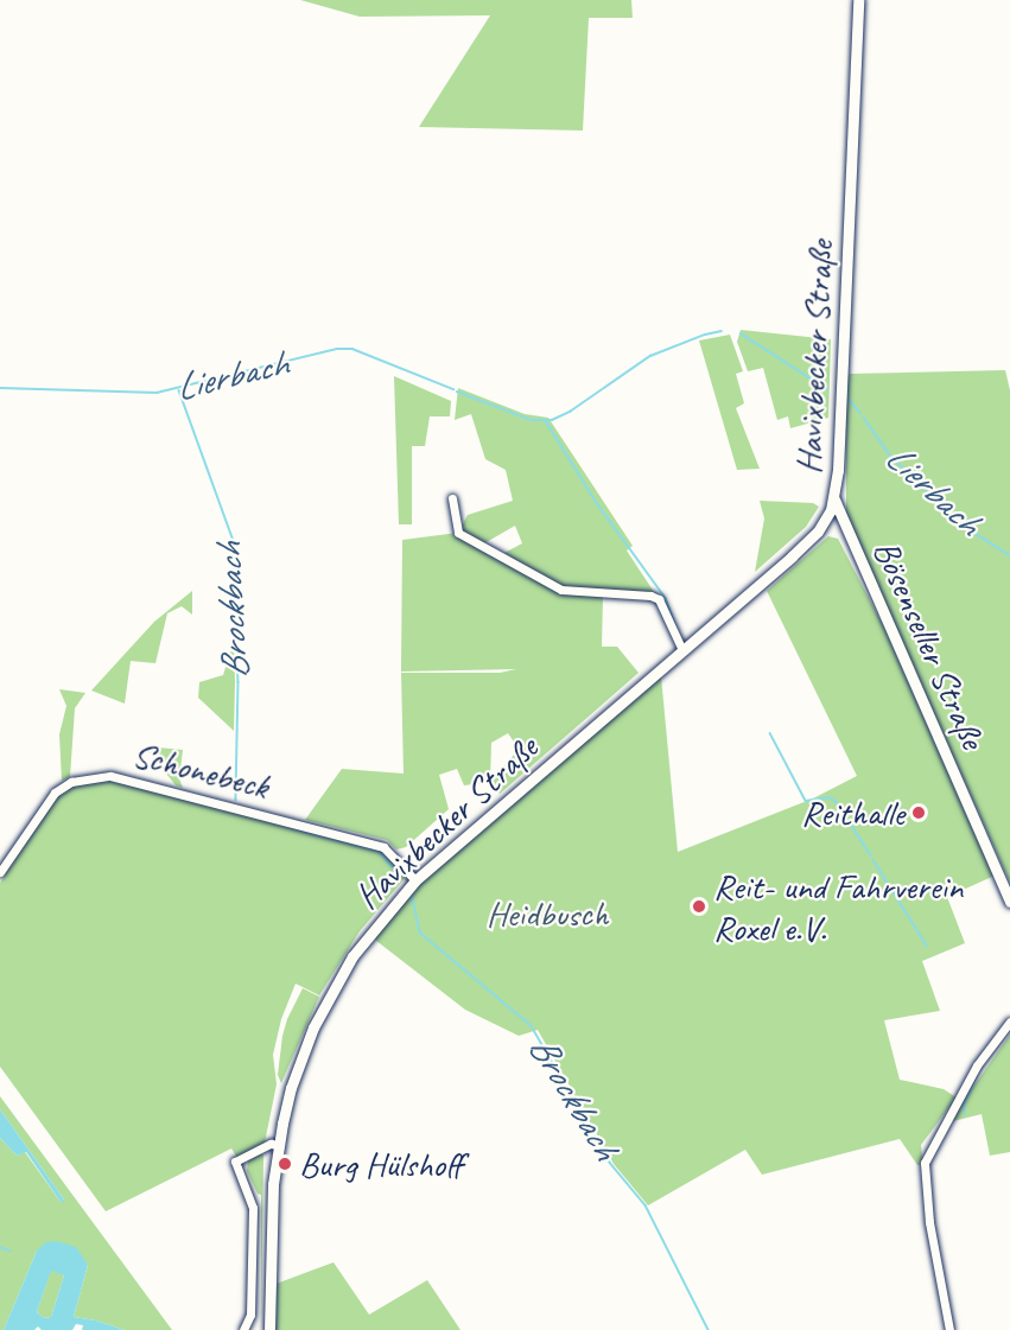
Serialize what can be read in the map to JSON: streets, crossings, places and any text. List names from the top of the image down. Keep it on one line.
{"streets":{"main road":["Havixbecker Straße","Bösenseller Straße"],"street":["Schonebeck"]},"crossings":[["Havixbecker Straße","Bösenseller Straße"],["Havixbecker Straße","Schonebeck"]],"water":["Lierbach","Brockbach"],"parks":["Heidbusch"],"places":["Reithalle","Reit- und Fahrverein Roxel e.V.","Burg Hülshoff"]}
